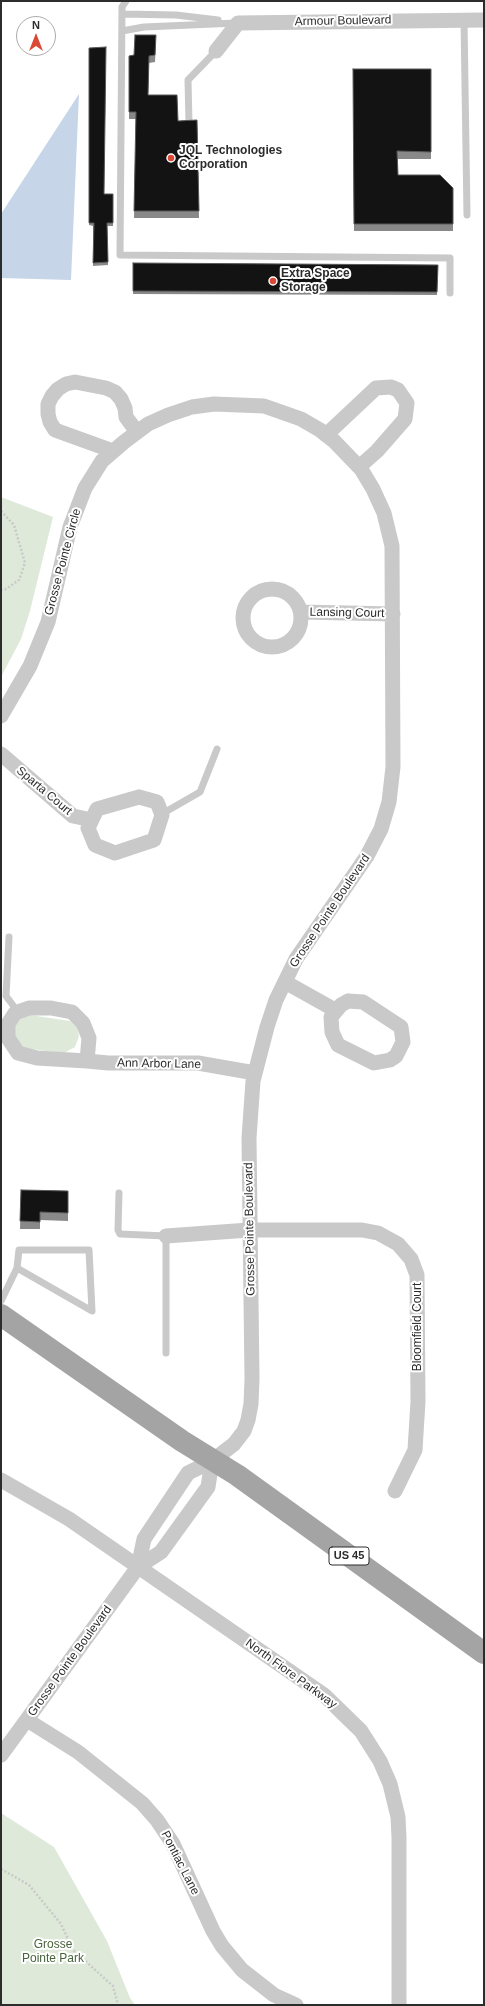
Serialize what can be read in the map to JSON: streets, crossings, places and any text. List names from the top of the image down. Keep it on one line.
{"streets":{"main road":["US 45"],"street":["Armour Boulevard","Grosse Pointe Circle","Lansing Court","Sparta Court","Grosse Pointe Boulevard","Ann Arbor Lane","Bloomfield Court","North Fiore Parkway","Pontiac Lane"]},"crossings":[["Grosse Pointe Circle","Grosse Pointe Boulevard"],["Lansing Court","Grosse Pointe Boulevard"],["Grosse Pointe Boulevard","Ann Arbor Lane"],["Grosse Pointe Boulevard","Bloomfield Court"],["Grosse Pointe Boulevard","US 45"],["Grosse Pointe Boulevard","North Fiore Parkway"],["Grosse Pointe Boulevard","Pontiac Lane"]],"parks":["Grosse Pointe Park"],"places":["JQL Technologies Corporation","Extra Space Storage"],"north":"top"}
